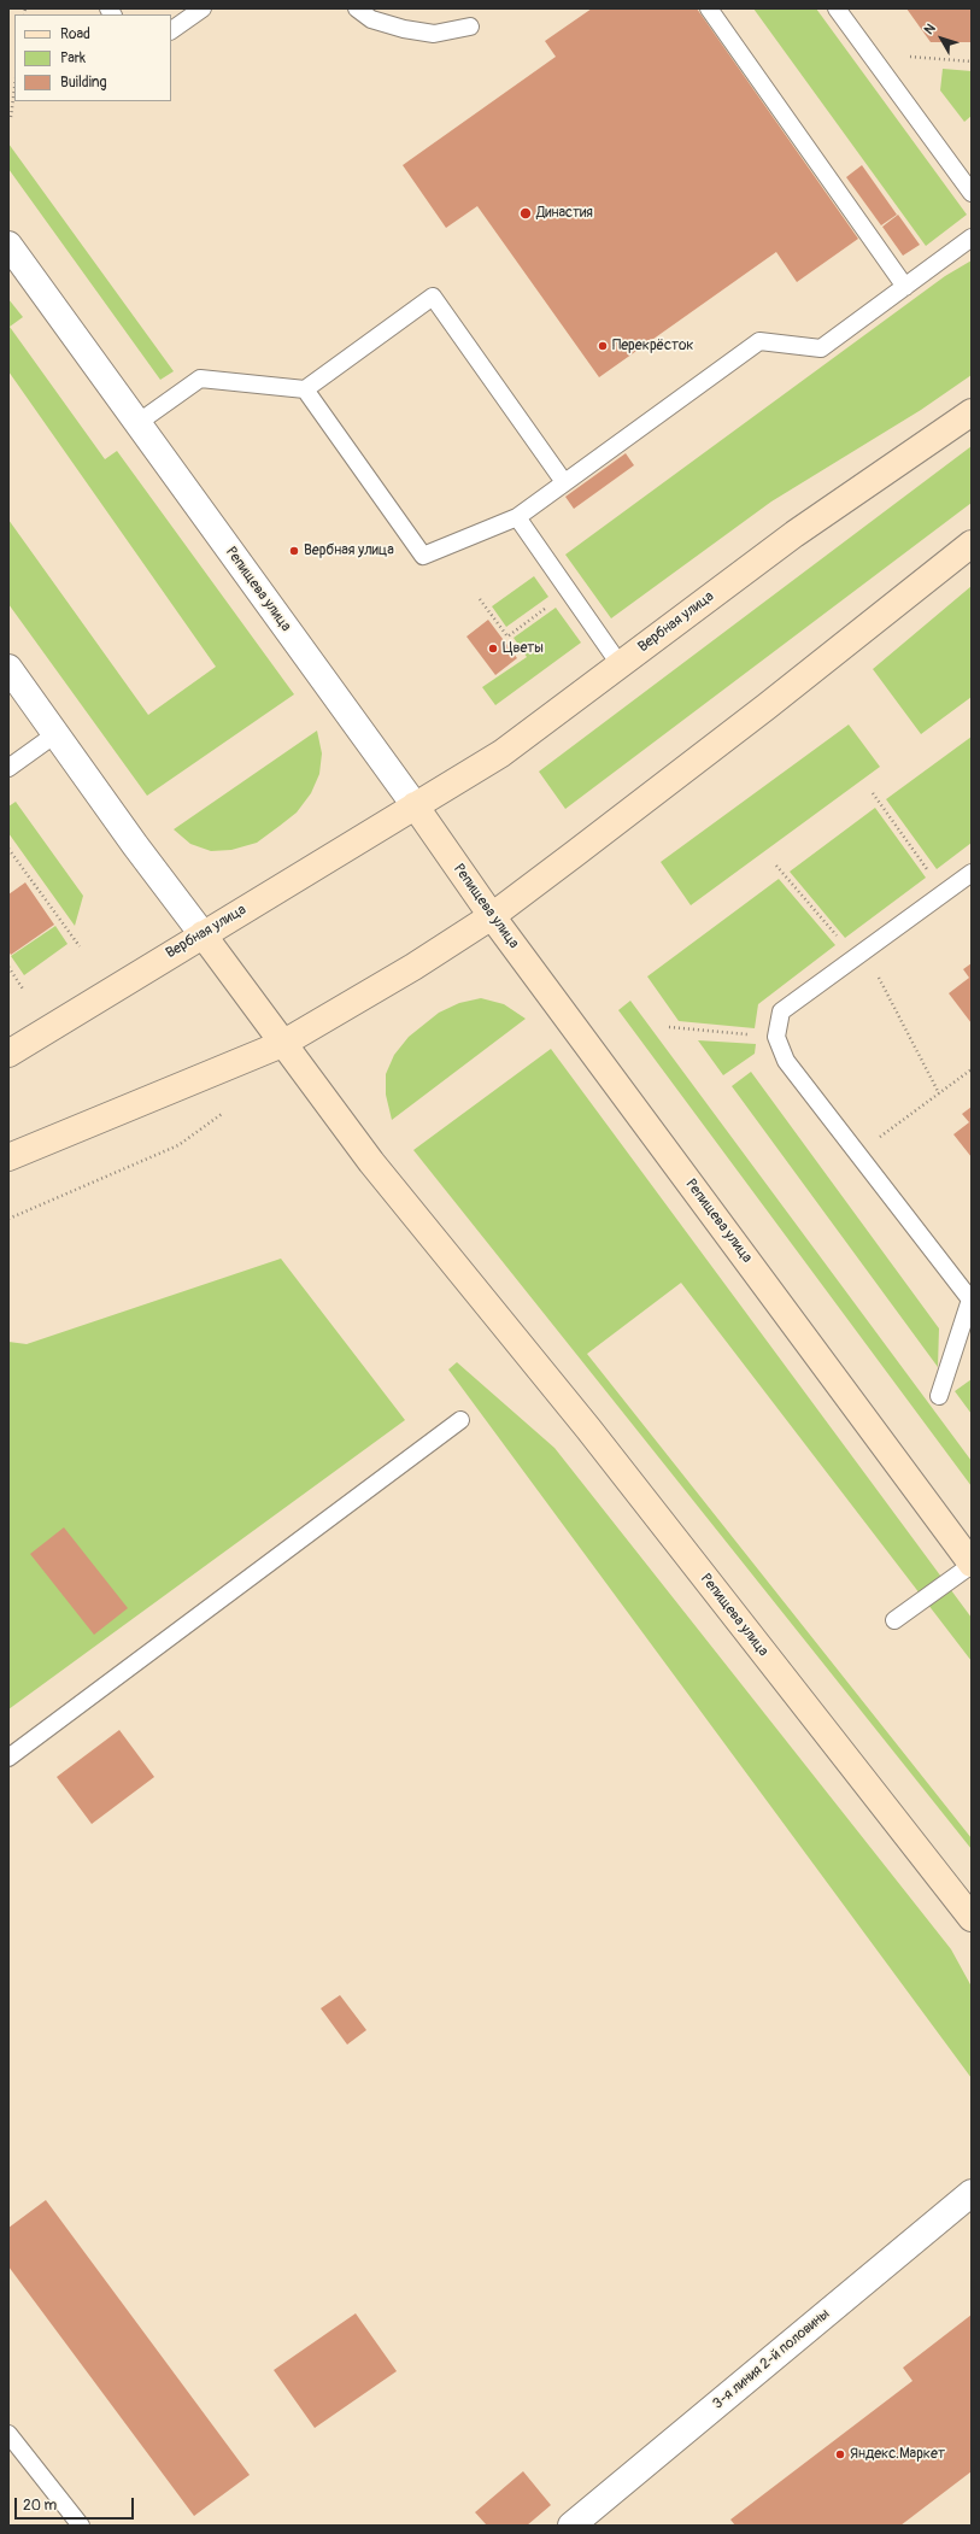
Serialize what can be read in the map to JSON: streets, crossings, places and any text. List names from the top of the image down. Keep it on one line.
{"streets":{"main road":["Репищева улица","Вербная улица"],"street":["3-я линия 2-й половины"]},"crossings":[["Репищева улица","Вербная улица"]],"places":["Династия","Перекрёсток","Вербная улица","Цветы","Яндекс.Маркет"],"legend":["Road","Park","Building"],"scale_bar":"20 m","north":"top left"}
